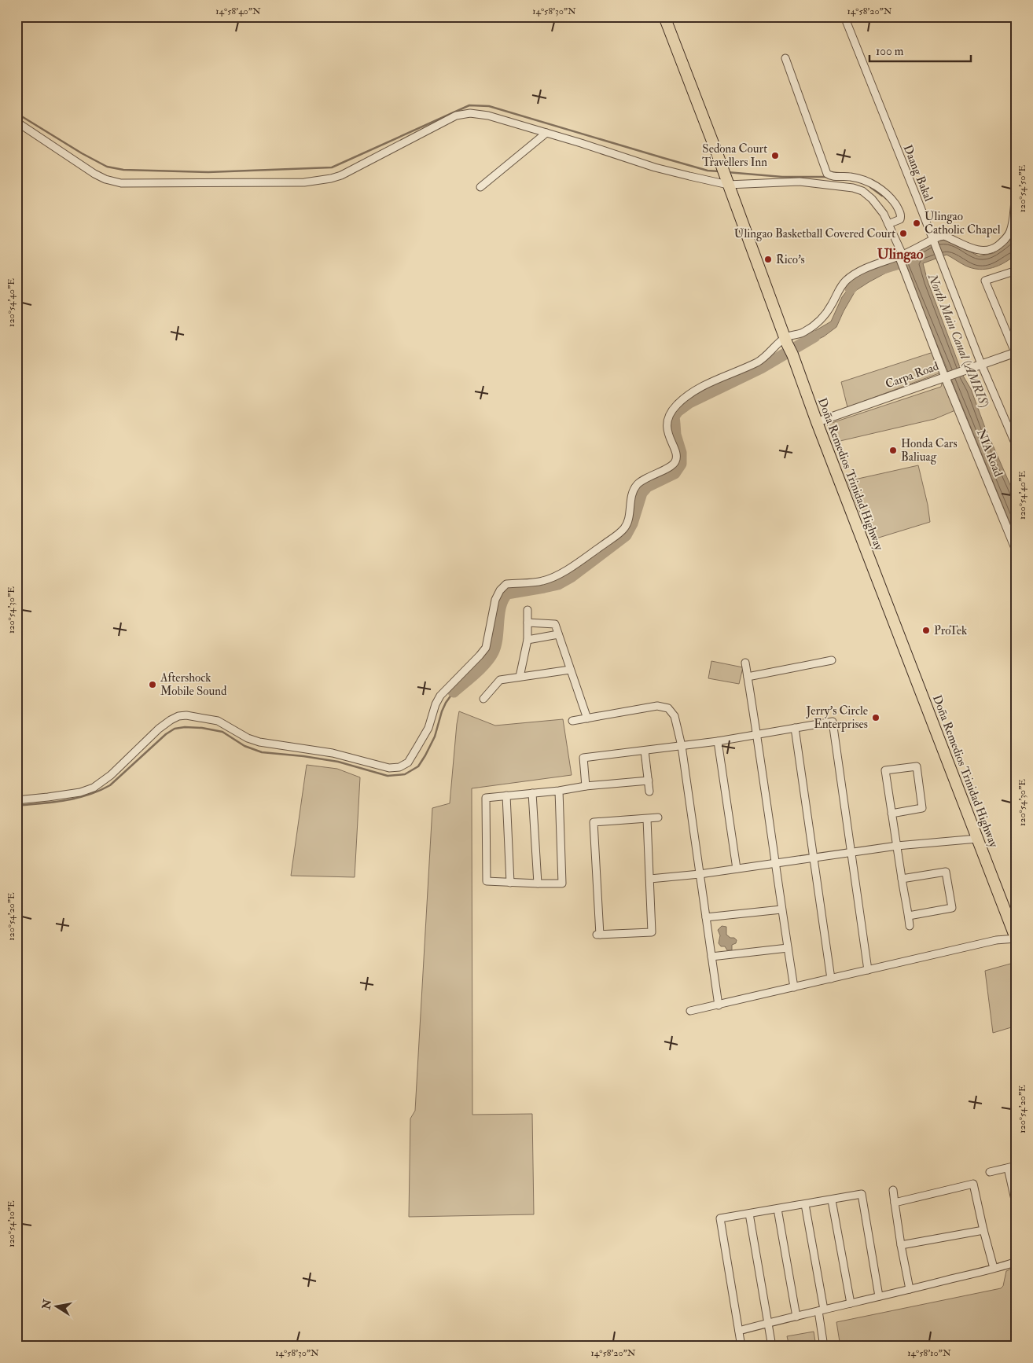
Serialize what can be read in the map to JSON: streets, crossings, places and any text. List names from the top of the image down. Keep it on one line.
{"streets":{"highway":["Doña Remedios Trinidad Highway"],"street":["Daang Bakal","Carpa Road","NIA Road"]},"crossings":[["Daang Bakal","Carpa Road"],["Carpa Road","NIA Road"],["Carpa Road","Doña Remedios Trinidad Highway"],["NIA Road","Doña Remedios Trinidad Highway"]],"districts":["Ulingao"],"water":["North Main Canal (AMRIS)"],"places":["Sedona Court Travellers Inn","Ulingao Catholic Chapel","Ulingao Basketball Covered Court","Rico's","Honda Cars Baliuag","ProTek","Aftershock Mobile Sound","Jerry's Circle Enterprises"],"scale_bar":"100 m","north":"left","coordinates":["14°58'40\"N","14°58'30\"N","14°58'20\"N","120°54'50\"E","120°54'40\"E","120°54'30\"E","120°54'20\"E","120°54'10\"E","14°58'10\"N"]}
